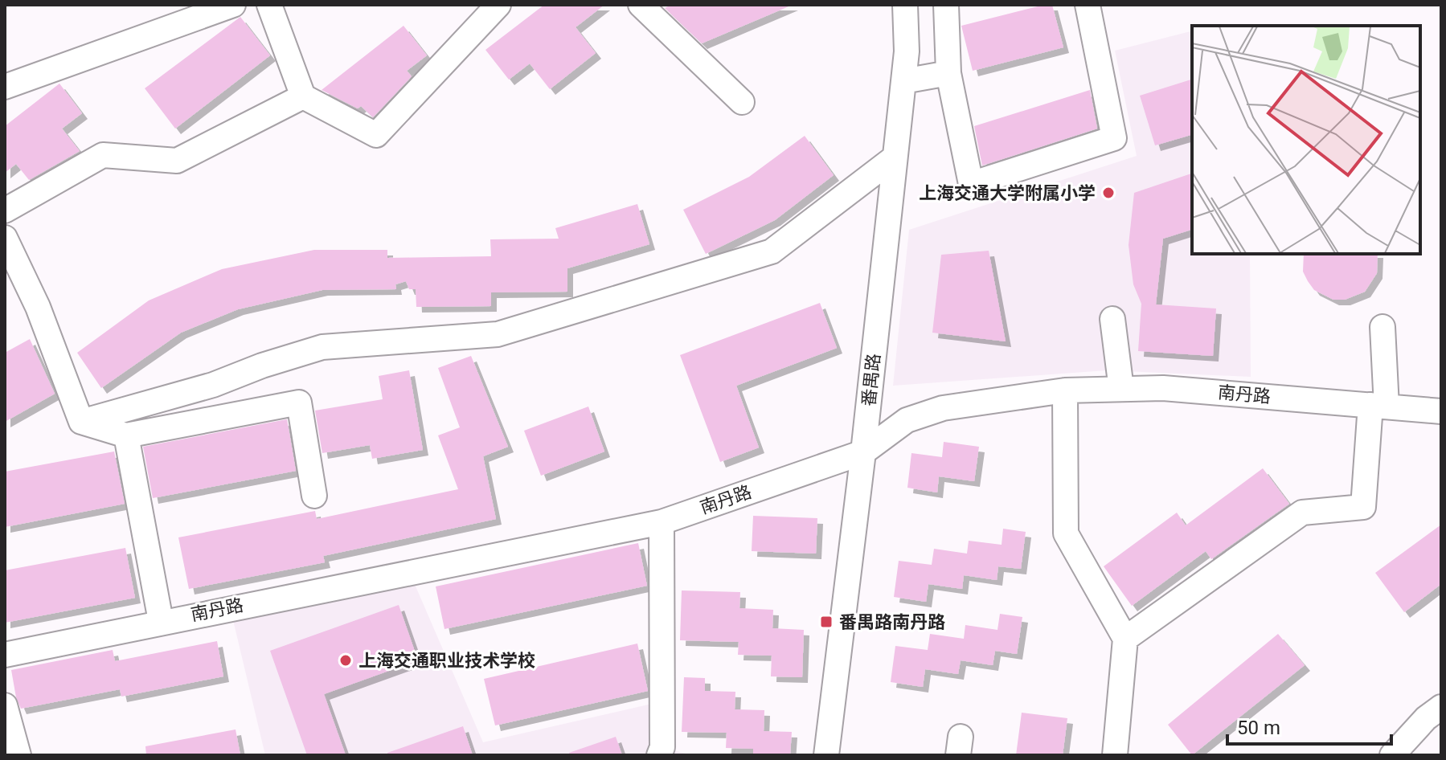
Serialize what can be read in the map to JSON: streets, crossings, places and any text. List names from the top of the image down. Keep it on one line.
{"streets":{"street":["番禺路","南丹路"]},"crossings":[["番禺路","南丹路"]],"places":{"other":["上海交通大学附属小学","上海交通职业技术学校"],"transit":["番禺路南丹路"]},"scale_bar":"50 m"}
